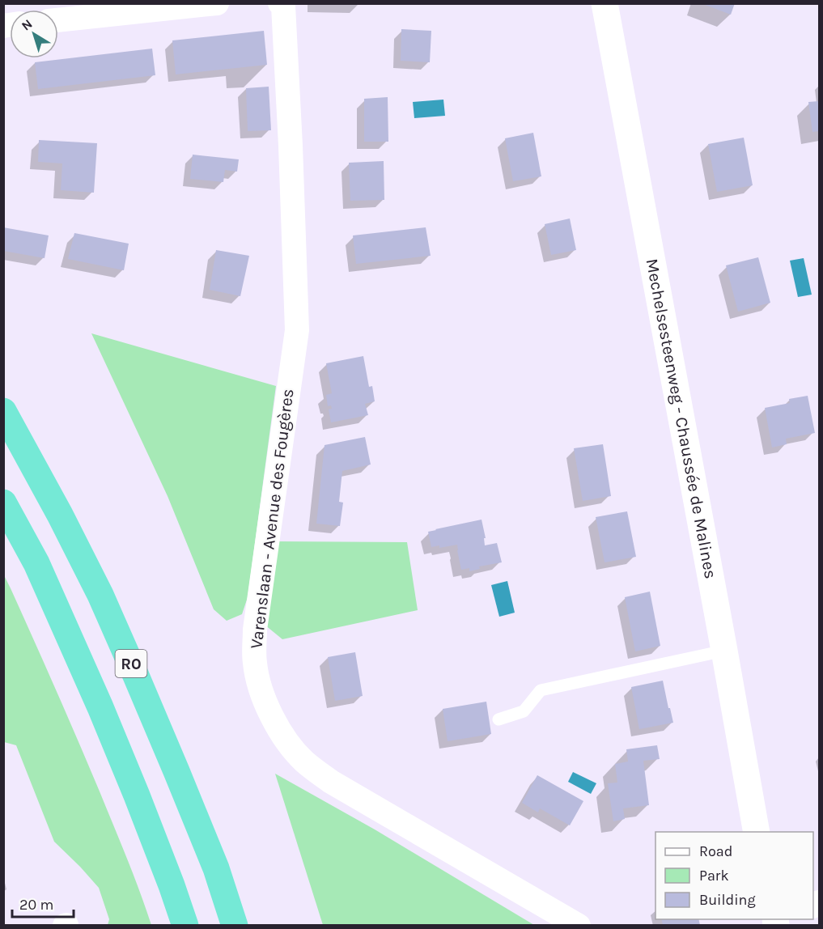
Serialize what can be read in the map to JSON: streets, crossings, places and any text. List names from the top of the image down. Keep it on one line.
{"streets":{"highway":["R0"],"main road":["Mechelsesteenweg - Chaussée de Malines"],"street":["Varenslaan - Avenue des Fougères"]},"legend":["Road","Park","Building"],"scale_bar":"20 m","north":"top left"}
